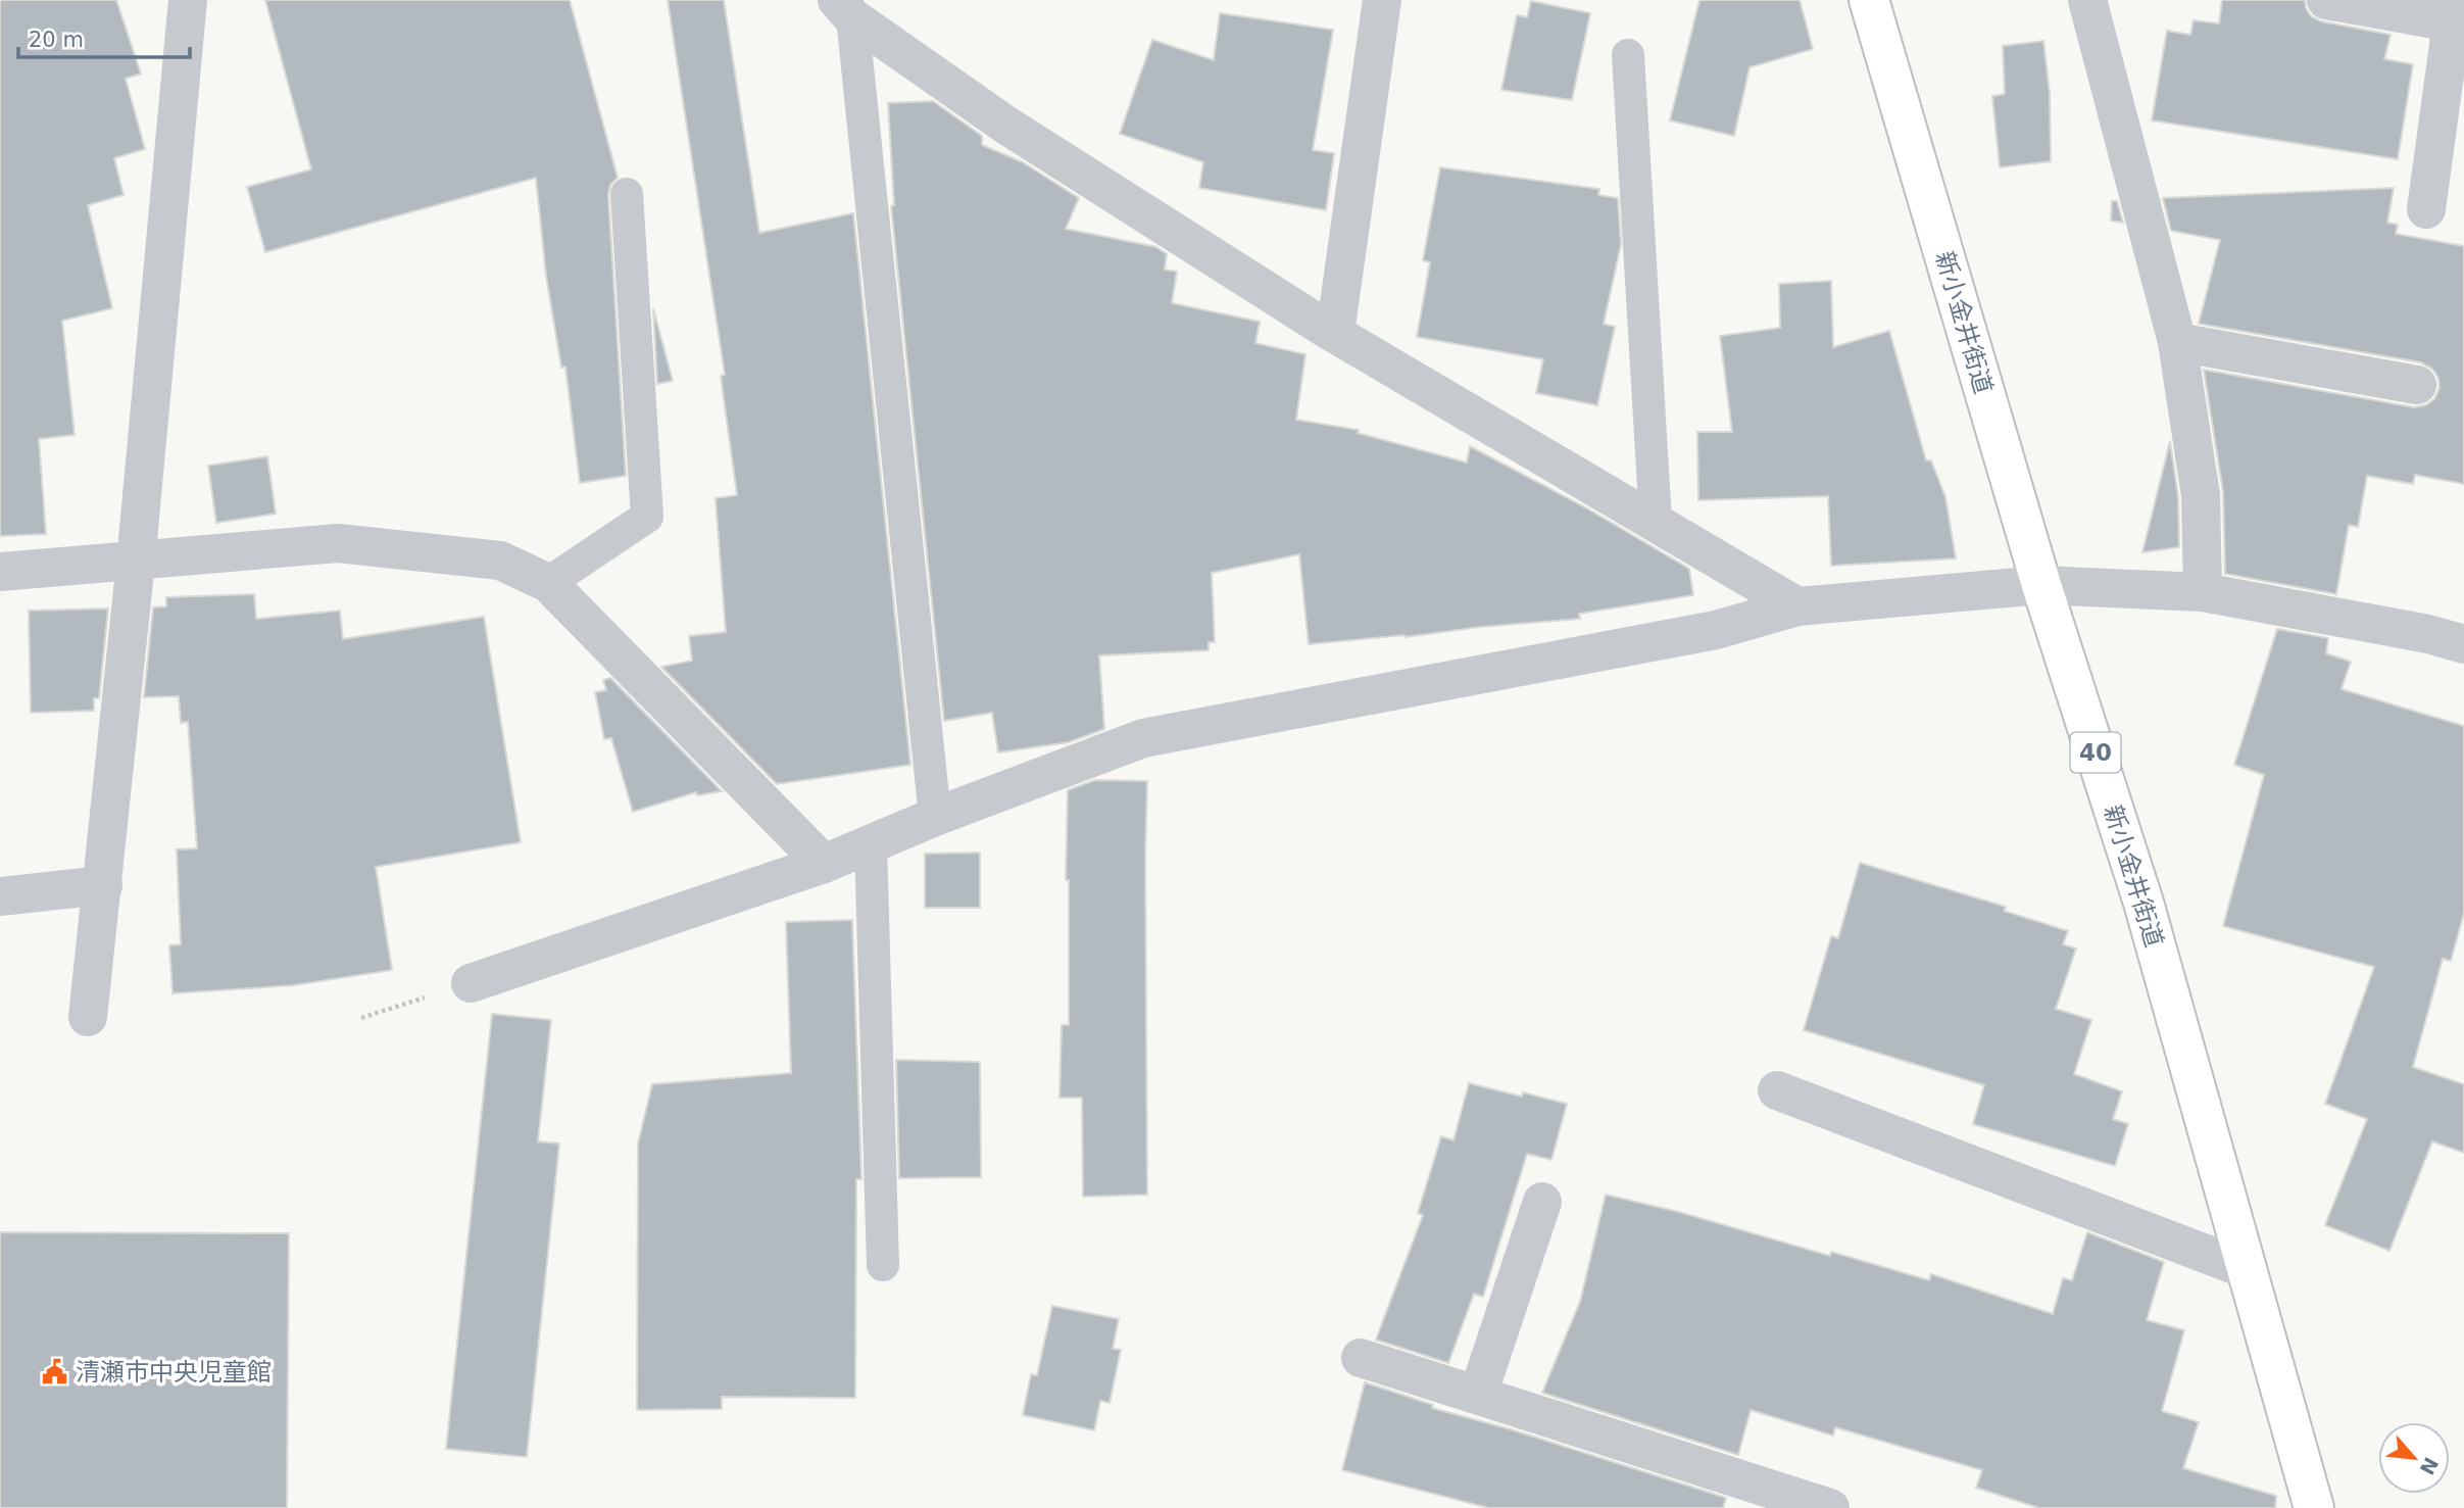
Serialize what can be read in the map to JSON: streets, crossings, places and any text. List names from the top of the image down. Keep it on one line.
{"streets":{"main road":["新小金井街道","40"]},"places":{"public building":["清瀬市中央児童館"]},"scale_bar":"20 m","north":"bottom right"}
